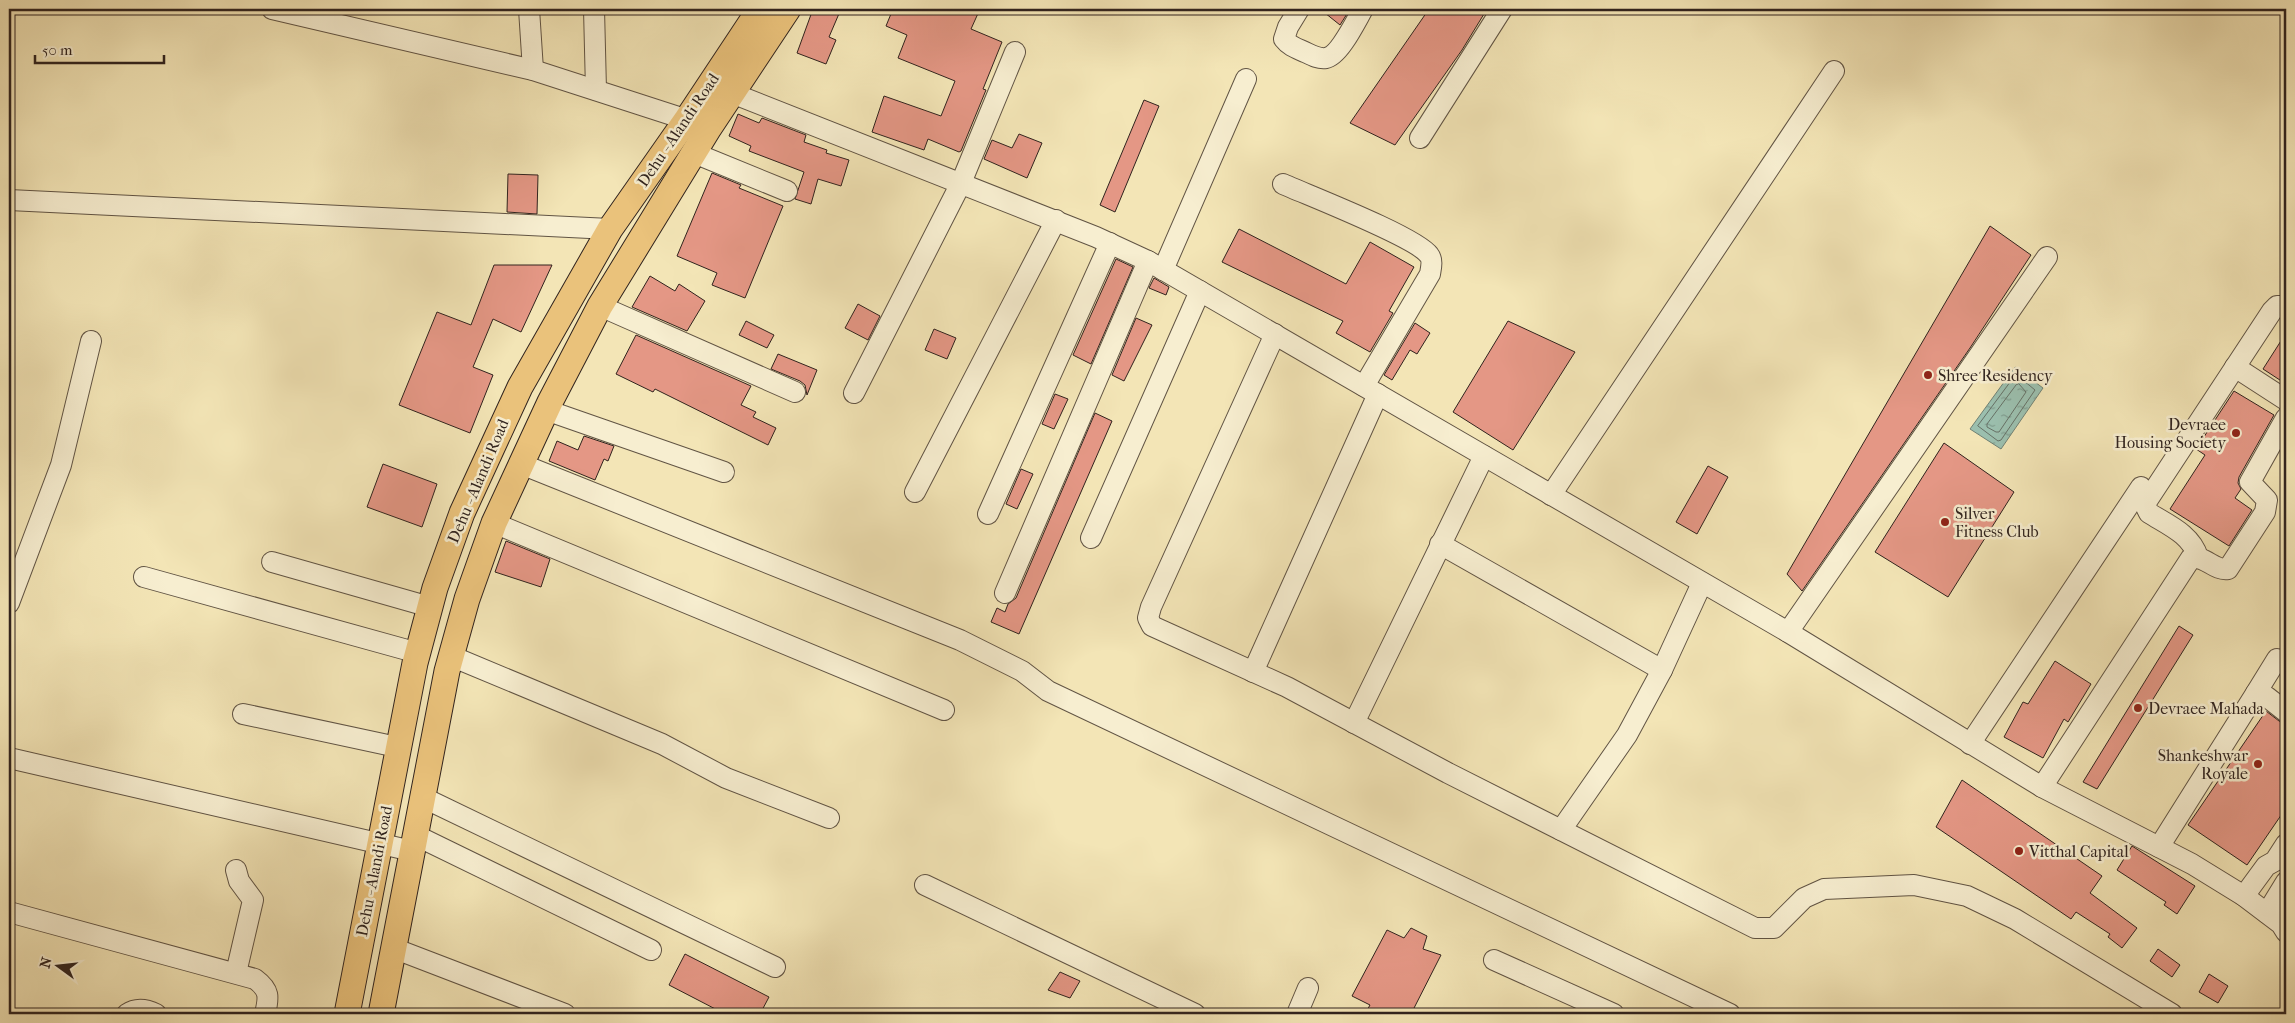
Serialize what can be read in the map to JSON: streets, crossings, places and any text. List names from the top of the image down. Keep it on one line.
{"streets":{"main road":["Dehu - Alandi Road"]},"places":["Shree Residency","Devraee Housing Society","Silver Fitness Club","Devraee Mahada","Shankeshwar Royale","Vitthal Capital"],"scale_bar":"50 m","north":"left"}
